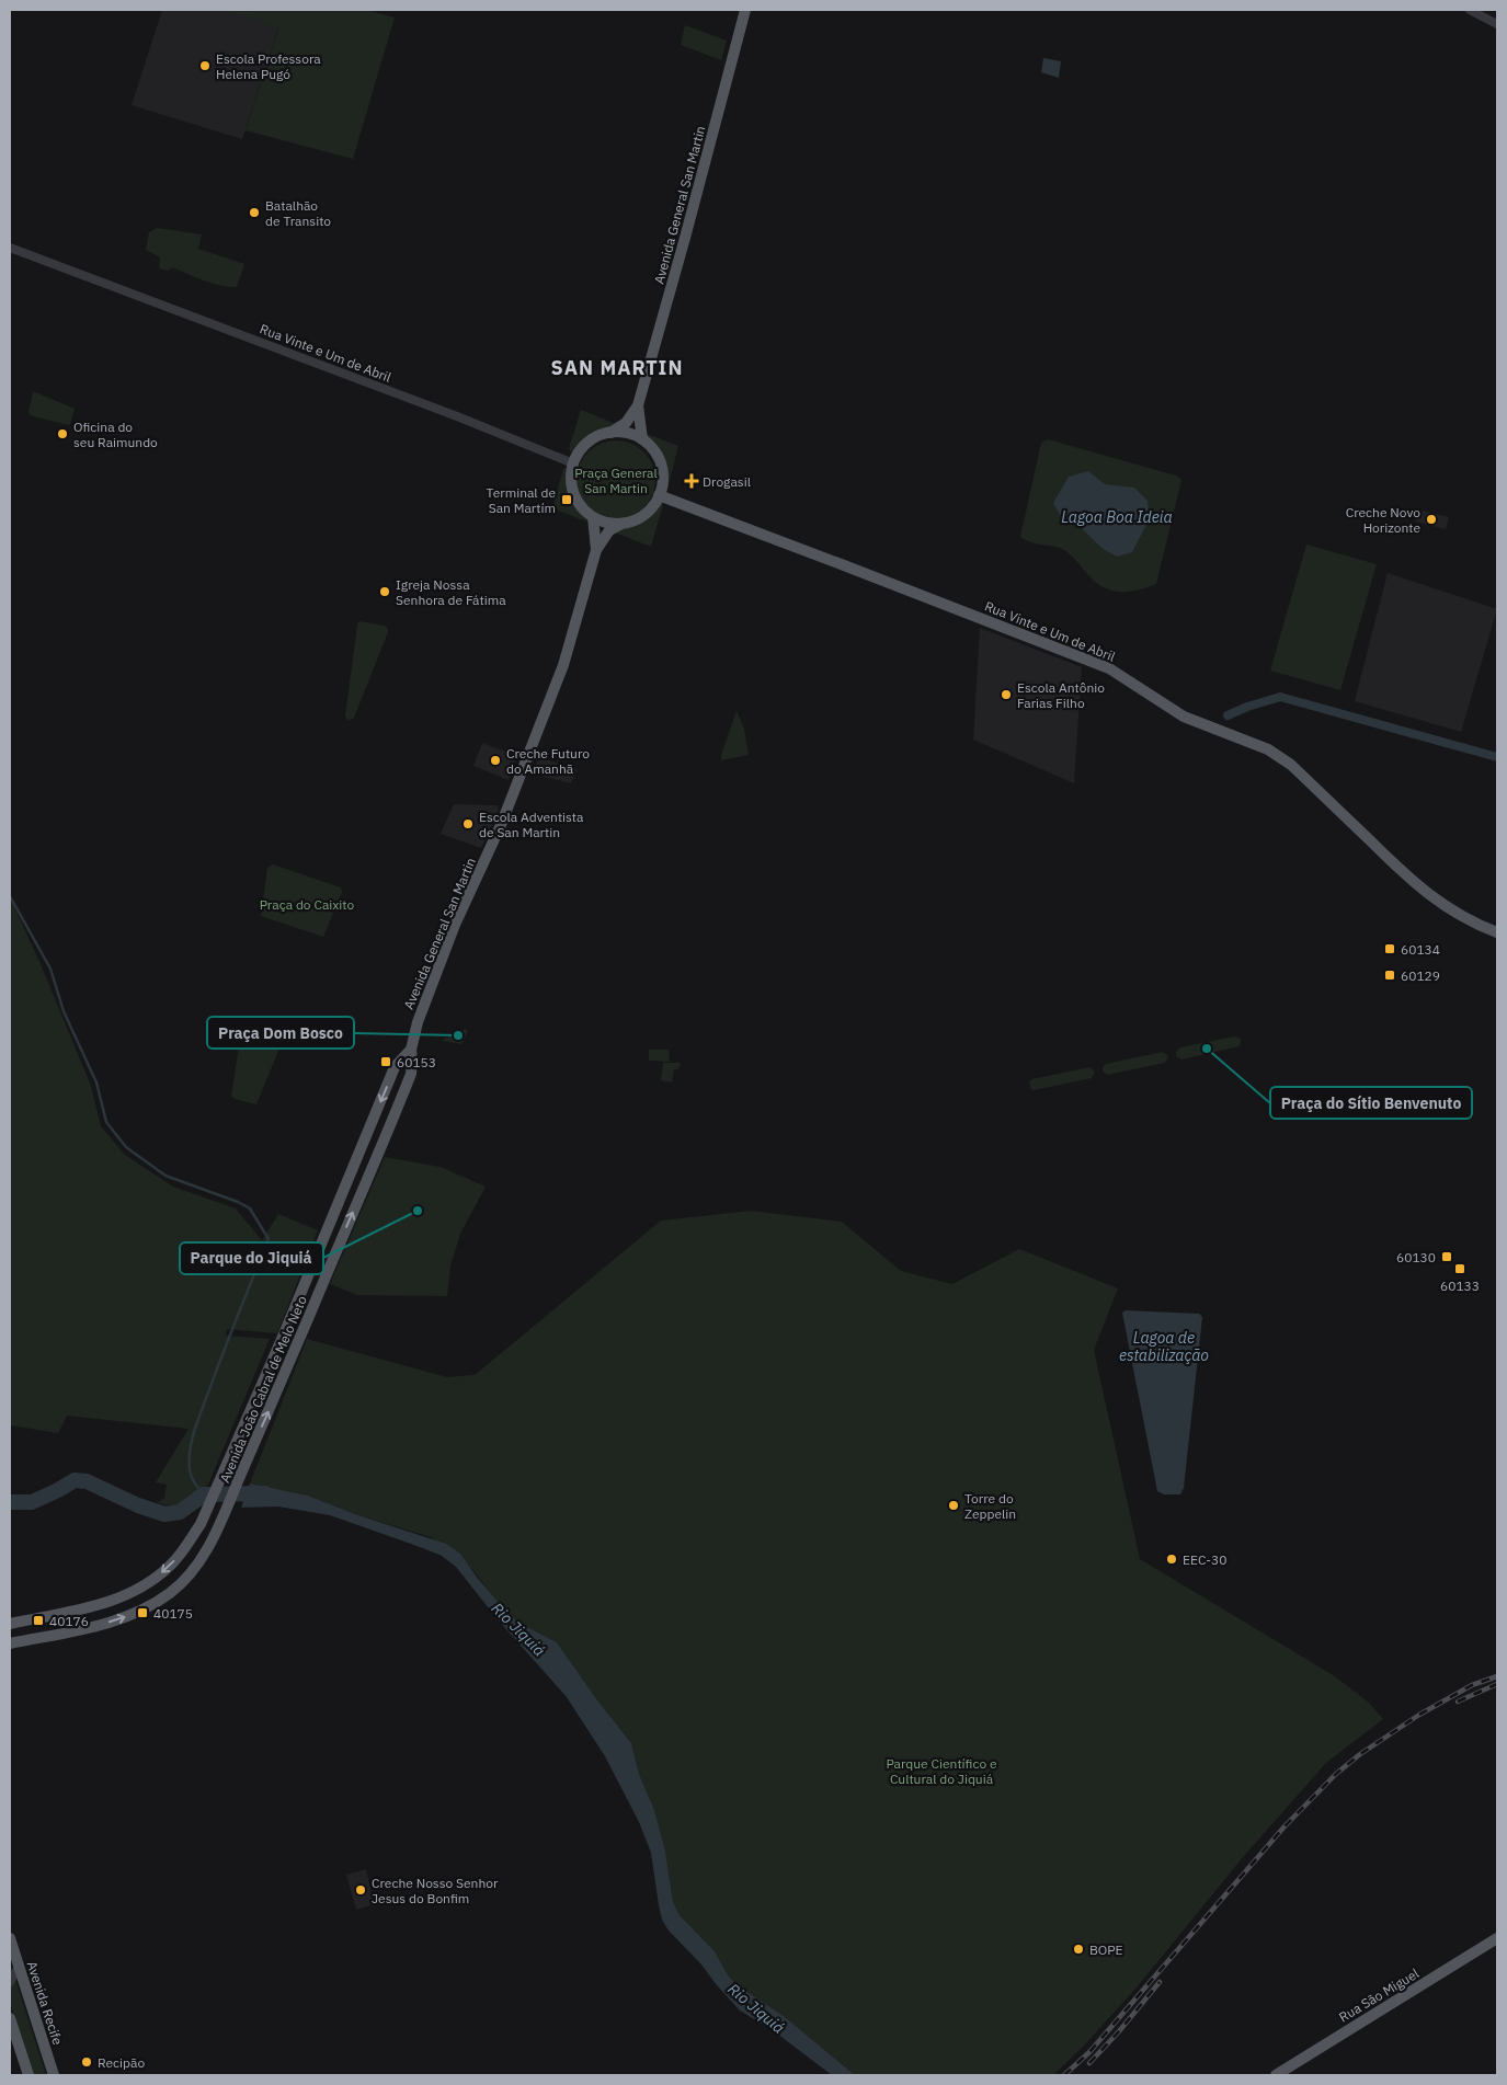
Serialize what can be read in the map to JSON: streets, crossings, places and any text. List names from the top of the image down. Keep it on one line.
{"streets":{"main road":["Avenida General San Martin","Rua Vinte e Um de Abril","Avenida João Cabral de Melo Neto","Rua São Miguel","Avenida Recife"]},"crossings":[["Avenida General San Martin","Rua Vinte e Um de Abril"],["Avenida General San Martin","Avenida João Cabral de Melo Neto"]],"districts":["SAN MARTIN"],"water":["Lagoa Boa Ideia","Lagoa de estabilização","Rio Jiquiá"],"parks":["Praça General San Martin","Praça do Caixito","Parque Científico e Cultural do Jiquiá"],"places":{"other":["Escola Professora Helena Pugó","Batalhão de Transito","Oficina do seu Raimundo","Creche Novo Horizonte","Igreja Nossa Senhora de Fátima","Escola Antônio Farias Filho","Creche Futuro do Amanhã","Escola Adventista de San Martin","Praça Dom Bosco","Praça do Sítio Benvenuto","Parque do Jiquiá","Torre do Zeppelin","EEC-30","Creche Nosso Senhor Jesus do Bonfim","BOPE","Recipão"],"health":["Drogasil"],"transit":["Terminal de San Martím","60134","60129","60153","60130","60133","40175","40176"]}}
